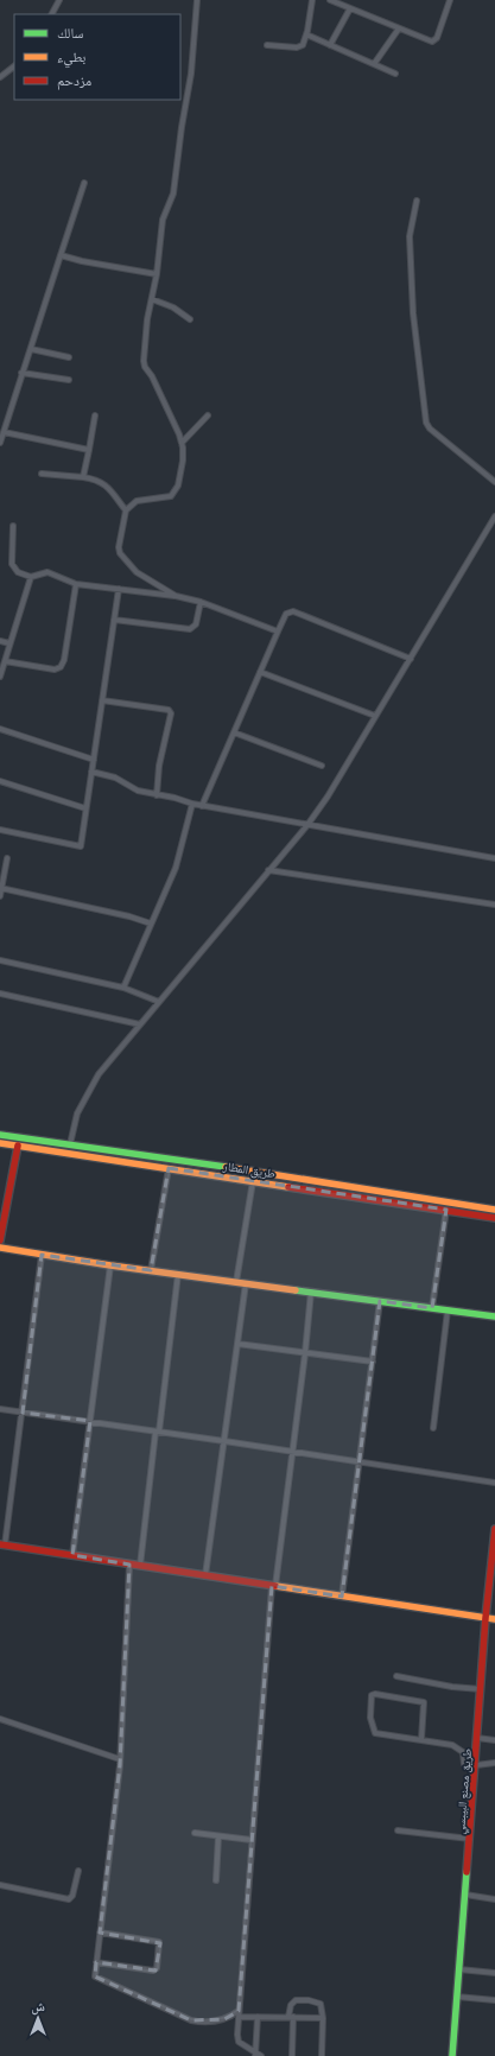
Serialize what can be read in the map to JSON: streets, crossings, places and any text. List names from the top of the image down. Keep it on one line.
{"streets":{"main road":["طريق المطار","طريق مصنع البيبسي"]},"legend":["سالك","بطيء","مزدحم"],"north":"top"}
